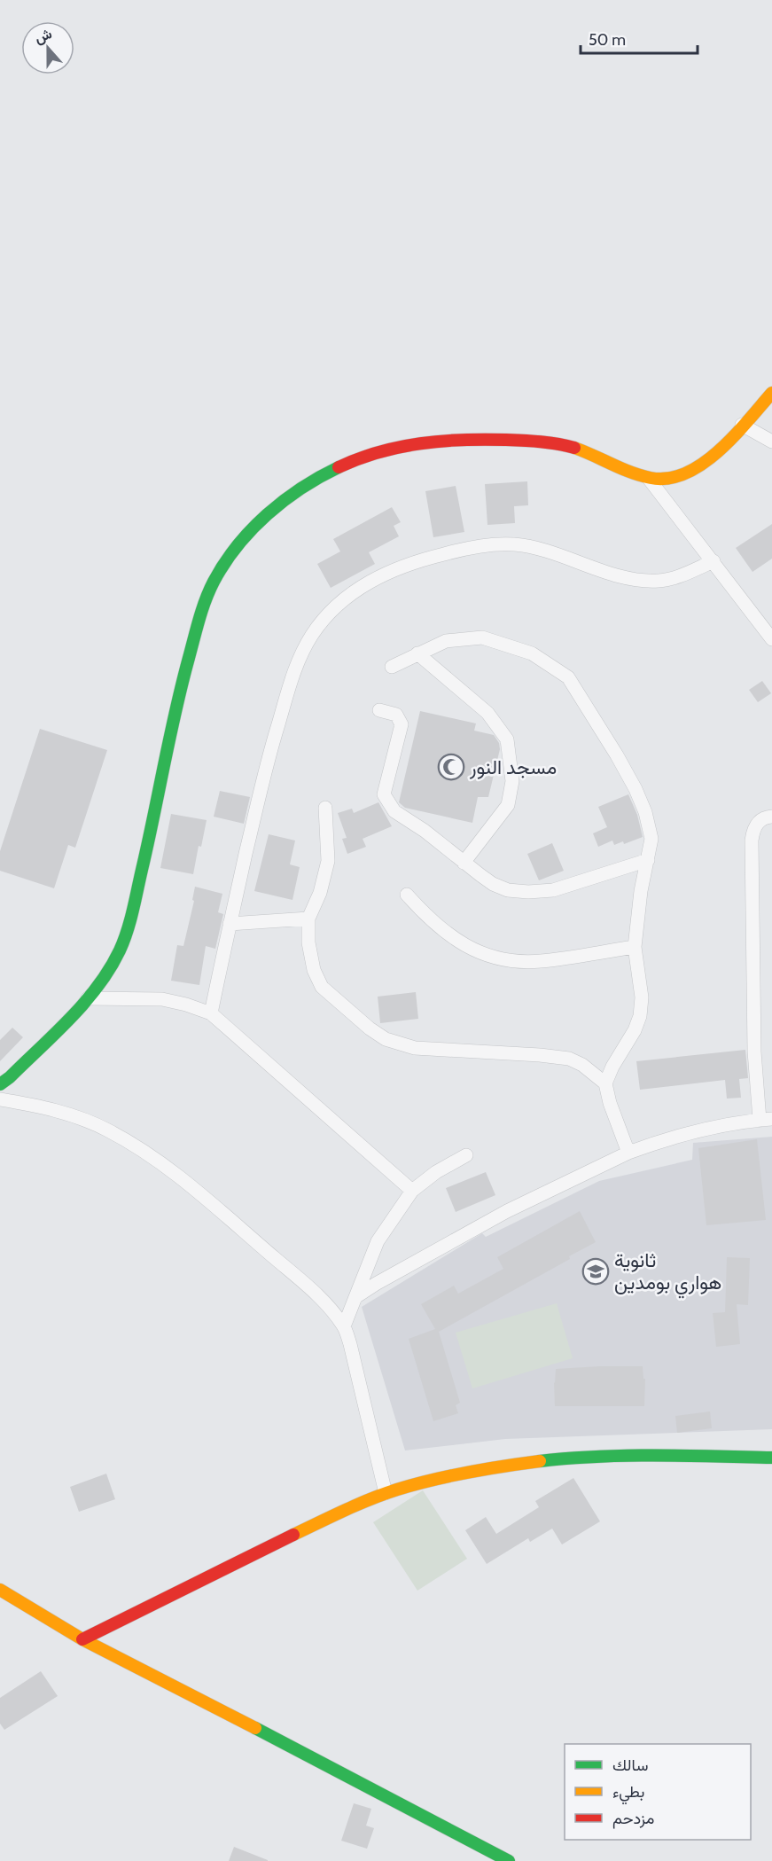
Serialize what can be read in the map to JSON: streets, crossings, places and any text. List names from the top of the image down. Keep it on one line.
{"places":{"mosque":["مسجد النور"],"school or university":["ثانوية هواري بومدين"]},"legend":["سالك","بطيء","مزدحم"],"scale_bar":"50 m","north":"top"}
